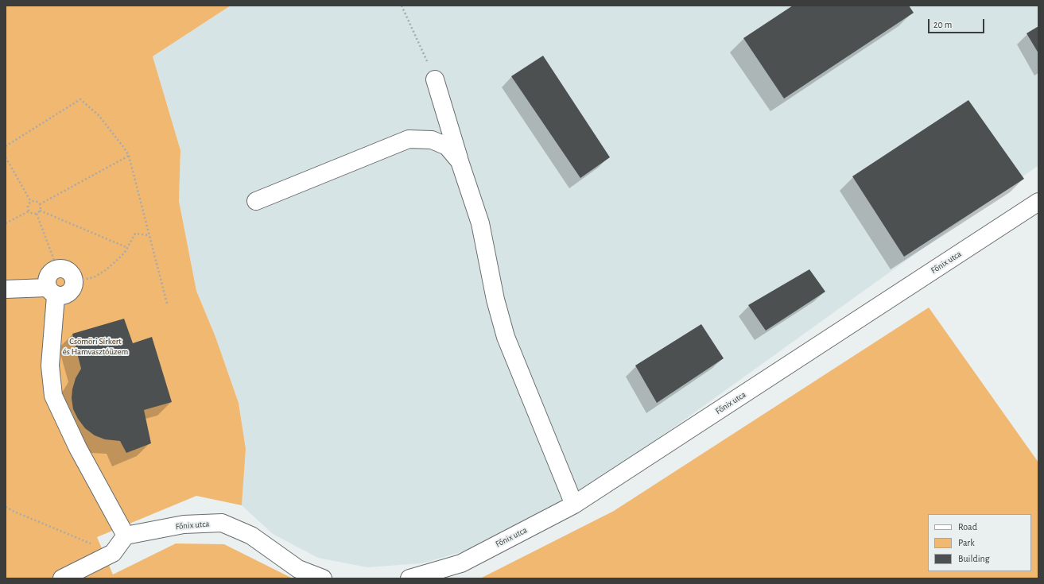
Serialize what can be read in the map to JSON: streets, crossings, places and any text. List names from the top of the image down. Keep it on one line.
{"streets":{"street":["Főnix utca"]},"parks":["Csömöri Sírkert és Hamvasztóüzem"],"legend":["Road","Park","Building"],"scale_bar":"20 m"}
